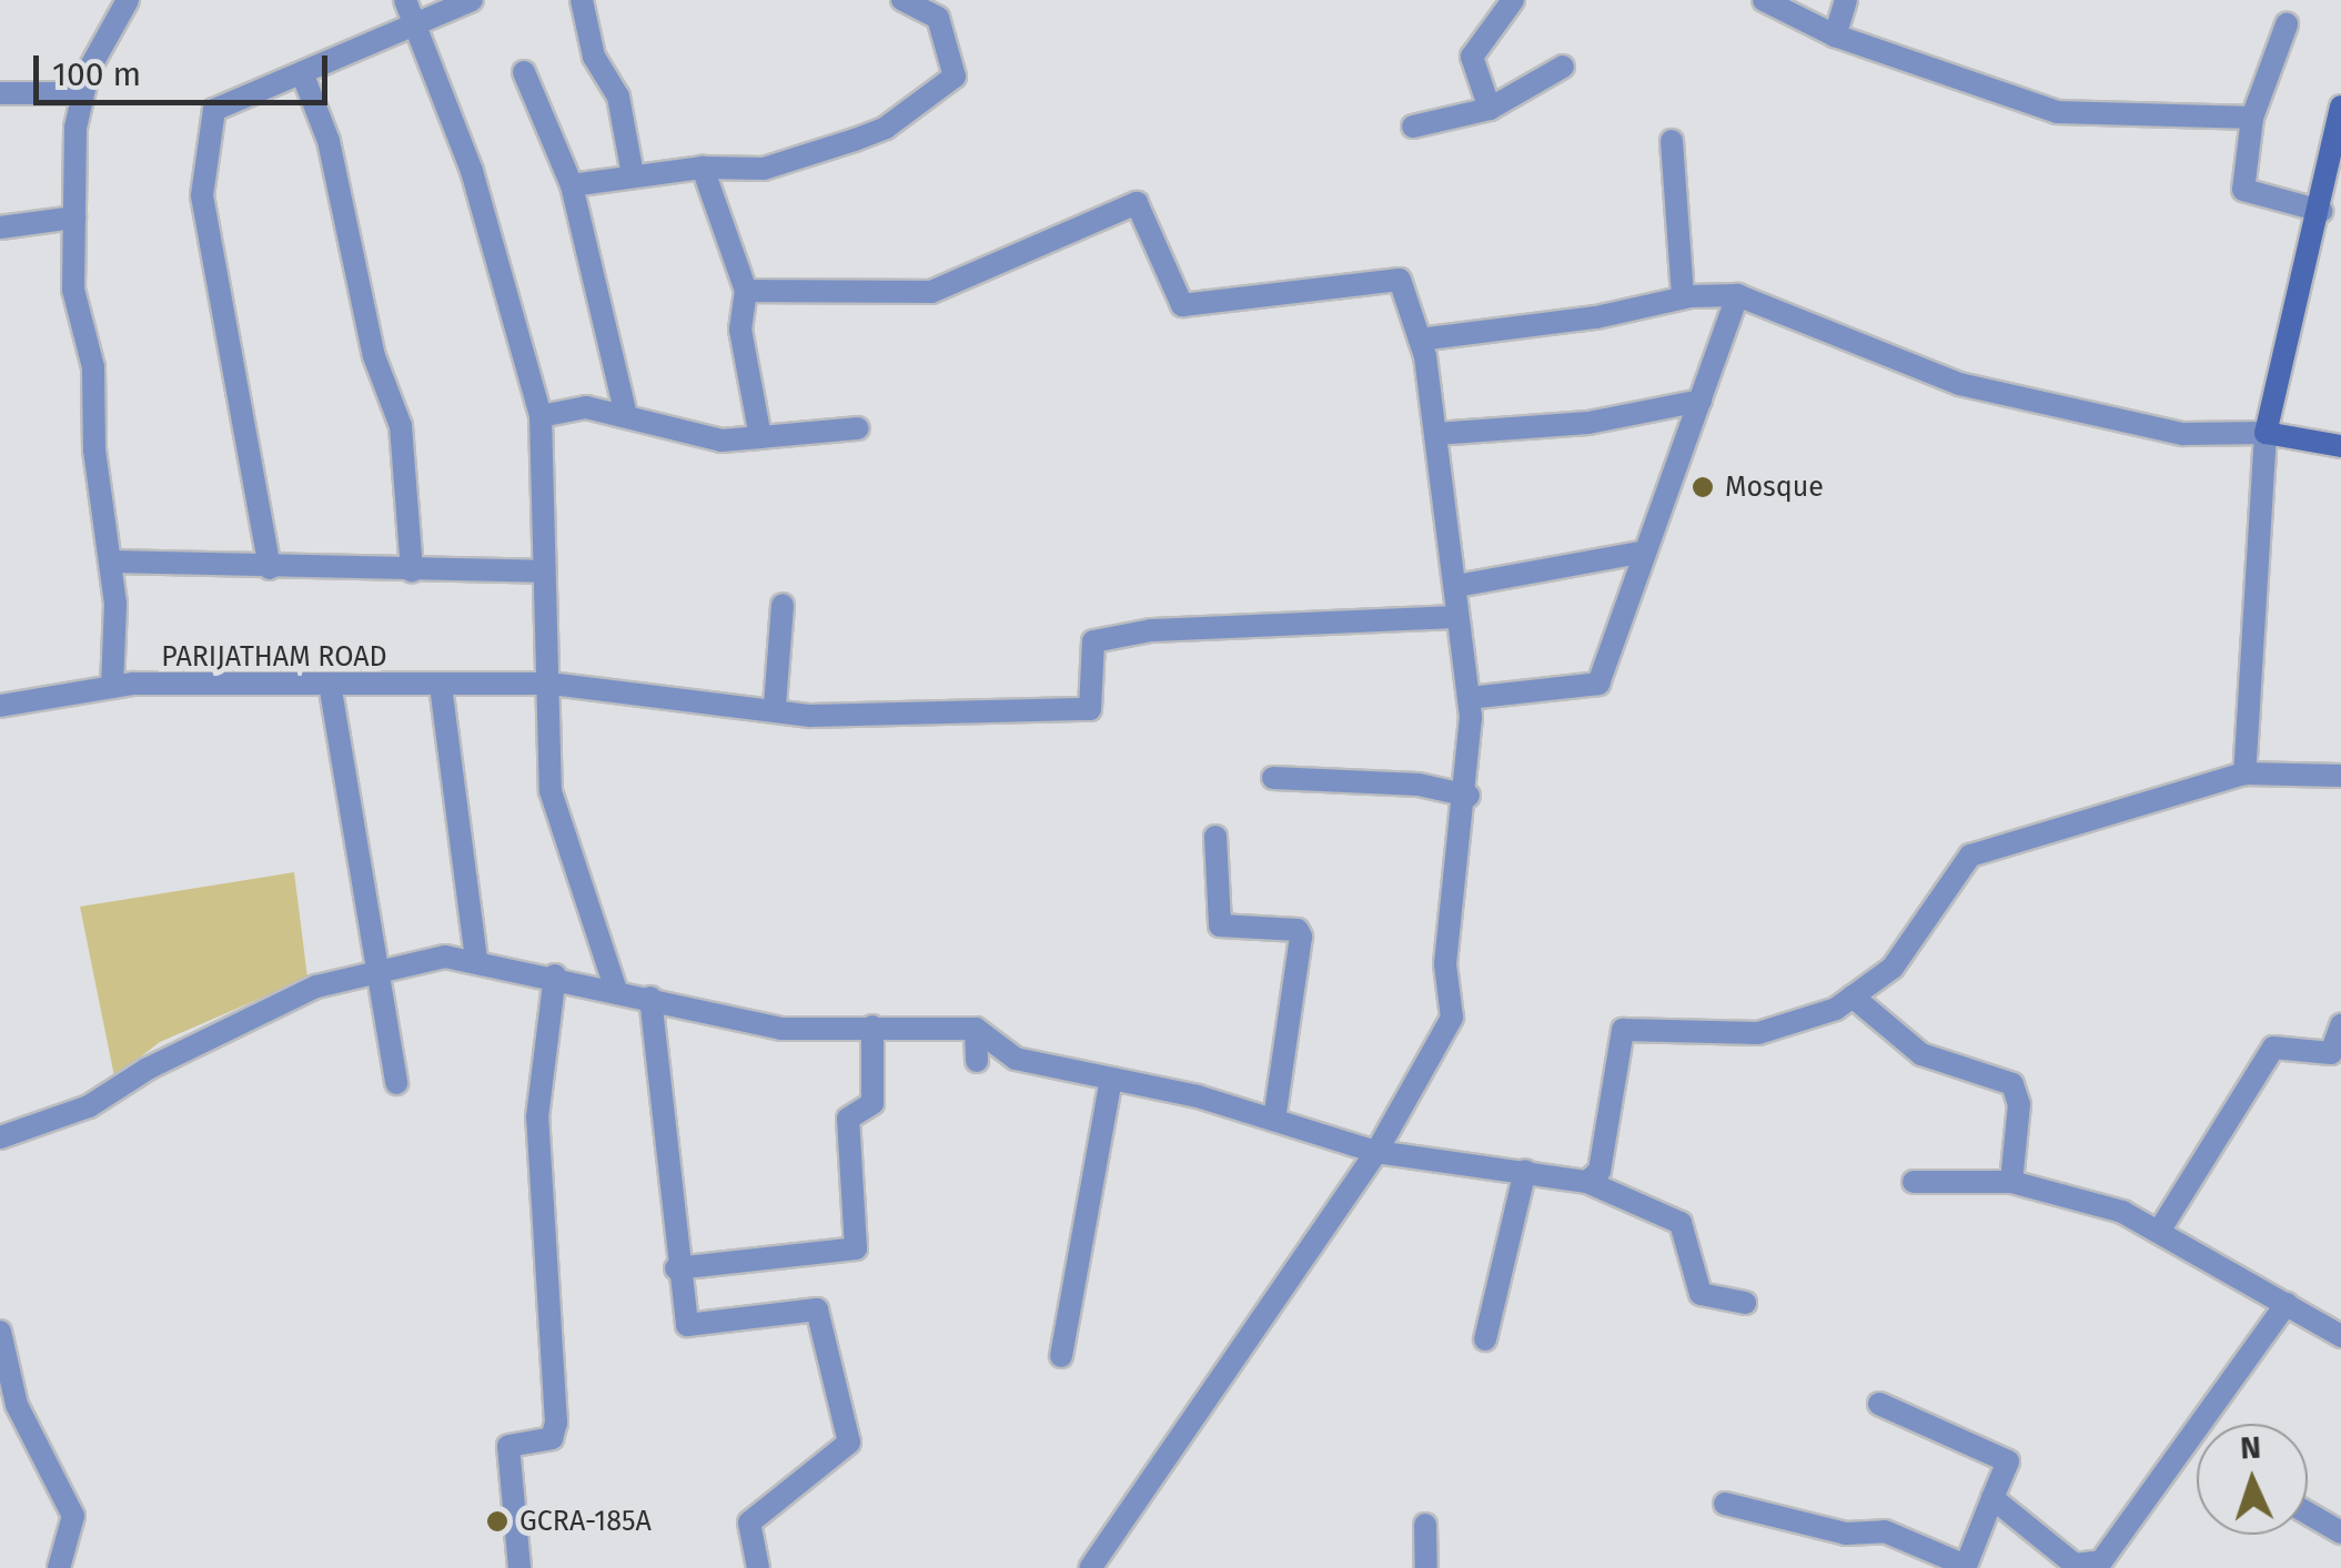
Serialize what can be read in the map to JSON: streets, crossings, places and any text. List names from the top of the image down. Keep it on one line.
{"streets":{"street":["PARIJATHAM ROAD"]},"places":["Mosque","GCRA-185A"],"scale_bar":"100 m","north":"top"}
